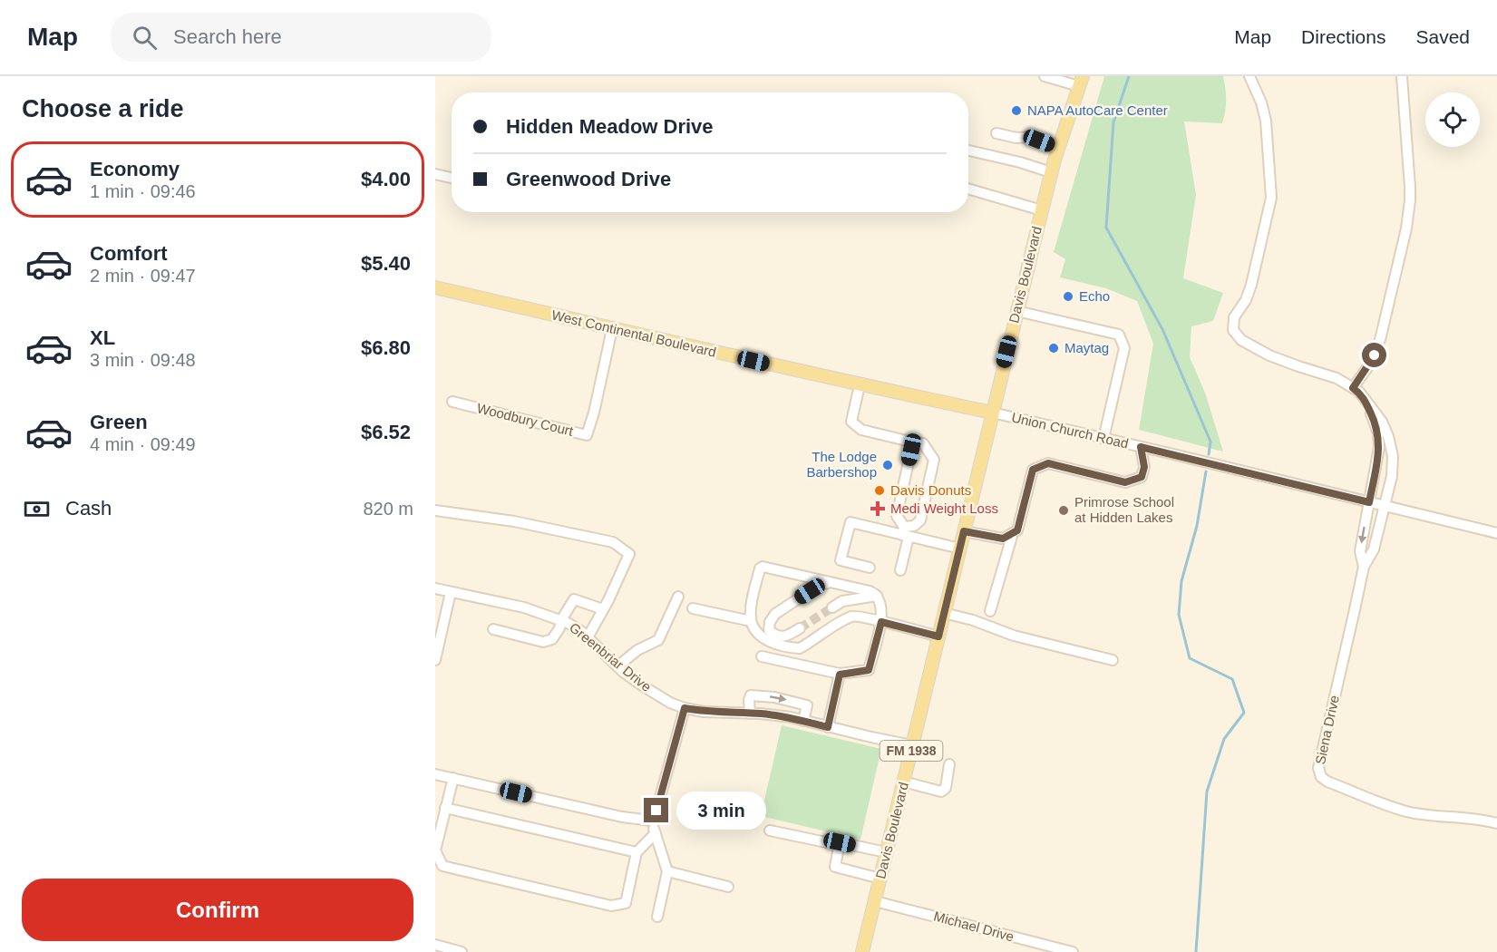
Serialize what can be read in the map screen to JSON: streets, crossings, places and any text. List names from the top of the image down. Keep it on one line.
{"streets":{"main road":["Davis Boulevard","West Continental Boulevard","FM 1938"],"street":["Woodbury Court","Union Church Road","Greenbriar Drive","Siena Drive","Michael Drive"]},"crossings":[["Davis Boulevard","West Continental Boulevard"],["Davis Boulevard","Union Church Road"],["Davis Boulevard","Greenbriar Drive"],["Davis Boulevard","Michael Drive"],["West Continental Boulevard","Woodbury Court"],["West Continental Boulevard","Union Church Road"],["Union Church Road","Siena Drive"]],"places":{"other":["NAPA AutoCare Center","Echo","Maytag","The Lodge Barbershop","Davis Donuts","Primrose School at Hidden Lakes"],"health":["Medi Weight Loss"]},"page":{"header":"Map","search":"Search here","nav":["Map","Directions","Saved"],"heading":"Choose a ride","banner":["Hidden Meadow Drive","Greenwood Drive"],"list":[{"name":"Economy","note":"1 min · 09:46","value":"$4.00"},{"name":"Comfort","note":"2 min · 09:47","value":"$5.40"},{"name":"XL","note":"3 min · 09:48","value":"$6.80"},{"name":"Green","note":"4 min · 09:49","value":"$6.52"}],"pay":["Cash","820 m"],"bubble":"3 min","buttons":"Confirm"}}
